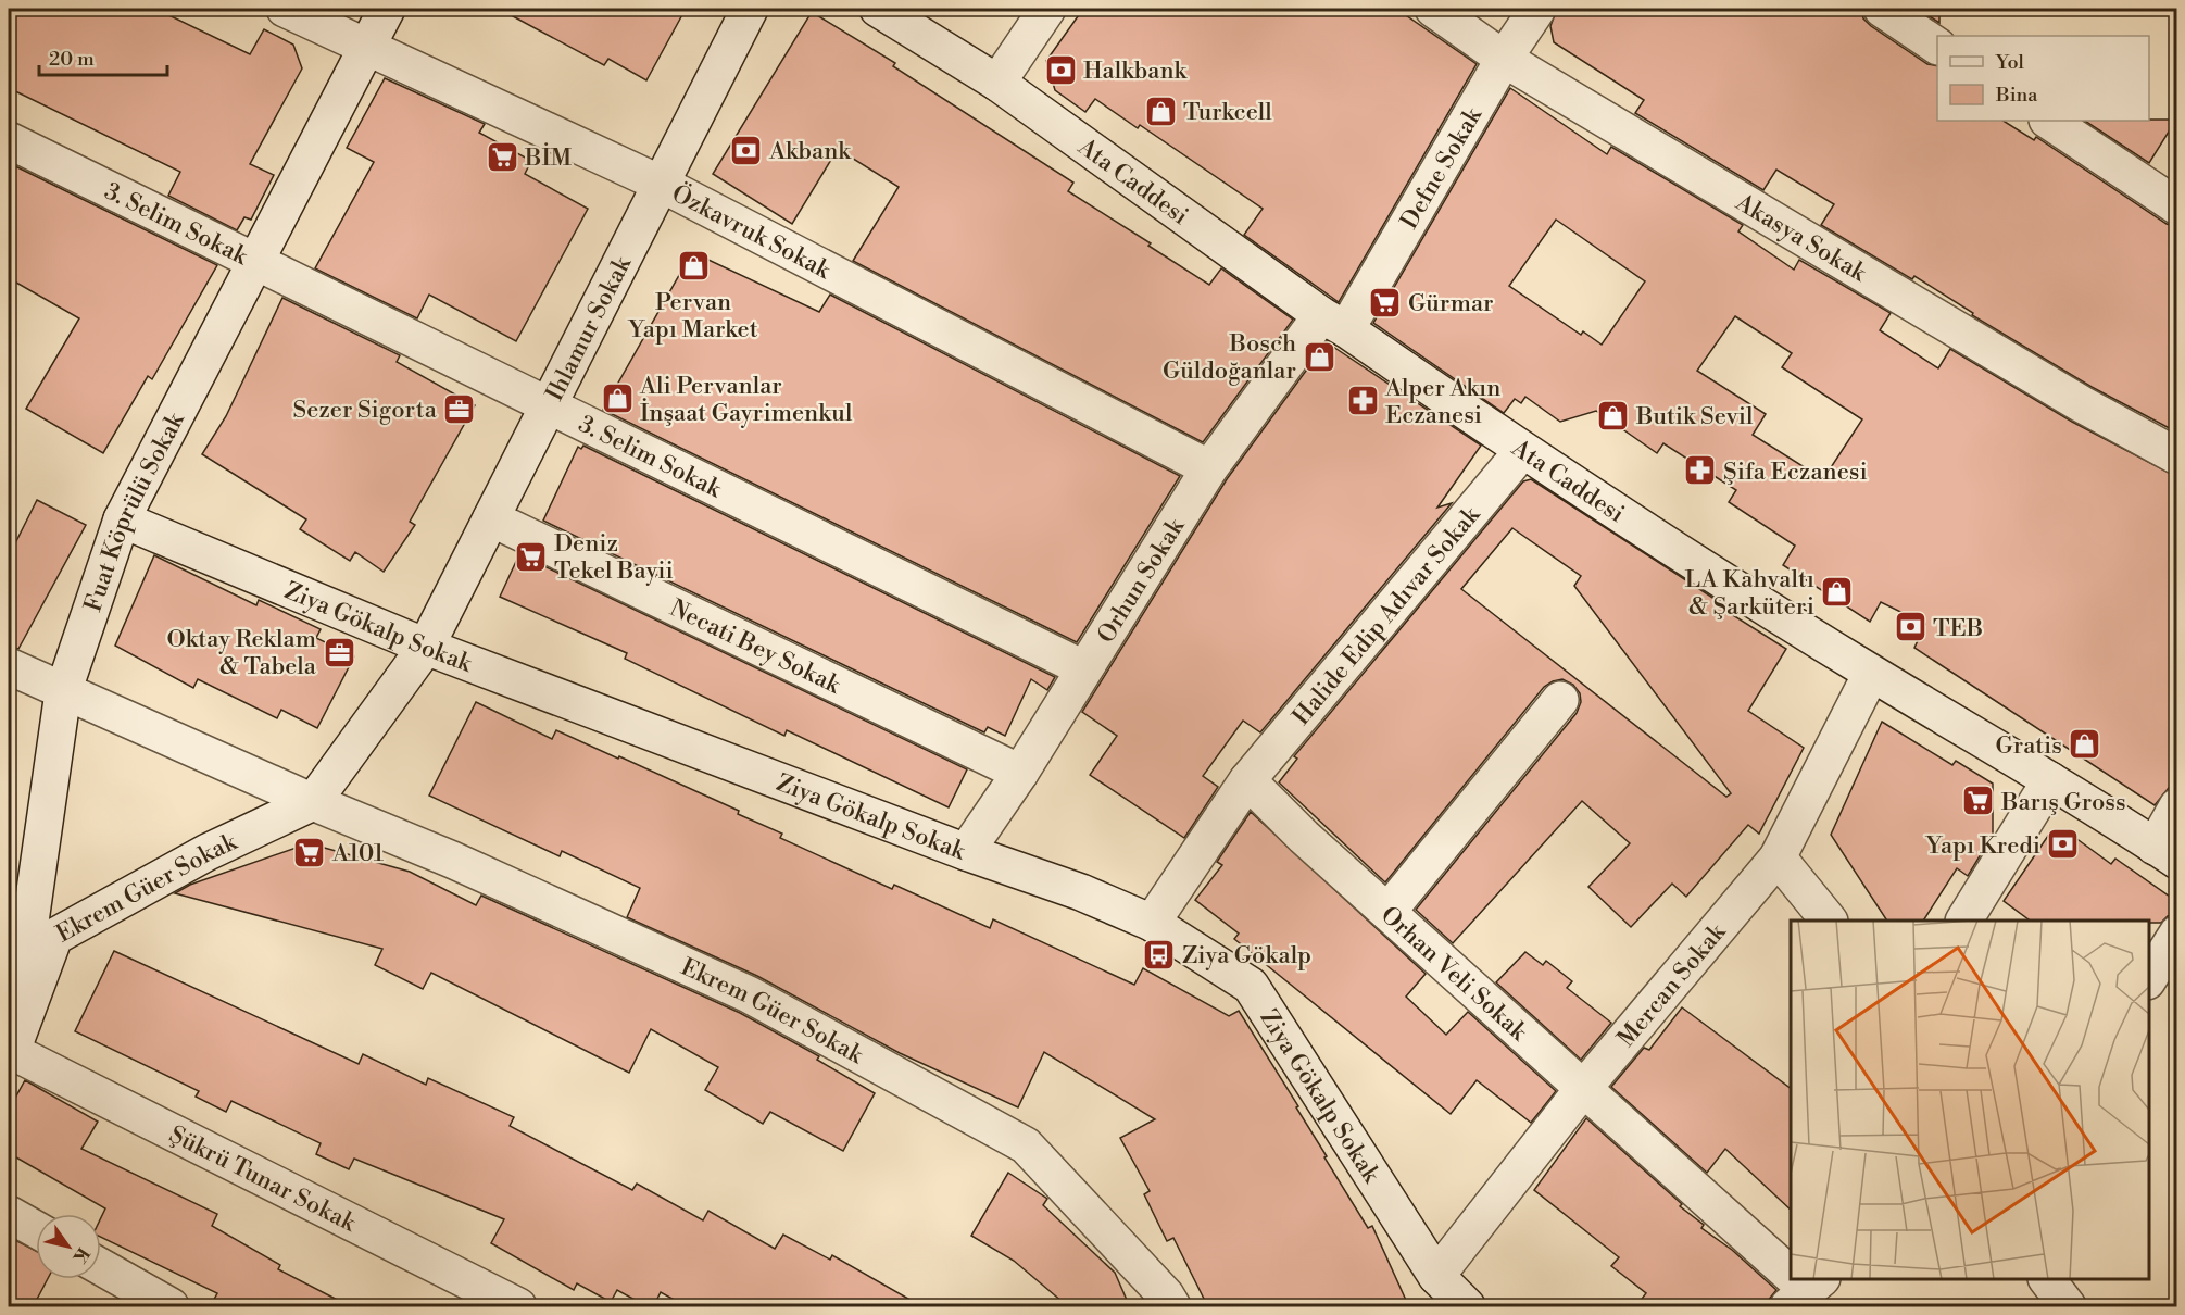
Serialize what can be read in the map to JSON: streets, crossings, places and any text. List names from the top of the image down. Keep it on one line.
{"streets":{"street":["Defne Sokak","Ata Caddesi","3. Selim Sokak","Özkavruk Sokak","Akasya Sokak","Ihlamur Sokak","Fuat Köprülü Sokak","Orhun Sokak","Halide Edip Adıvar Sokak","Ziya Gökalp Sokak","Necati Bey Sokak","Ekrem Güer Sokak","Orhan Veli Sokak","Mercan Sokak","Şükrü Tunar Sokak"]},"crossings":[["Defne Sokak","Ata Caddesi"],["Defne Sokak","Akasya Sokak"],["Defne Sokak","Orhun Sokak"],["Ata Caddesi","Orhun Sokak"],["Ata Caddesi","Halide Edip Adıvar Sokak"],["Ata Caddesi","Mercan Sokak"],["3. Selim Sokak","Ihlamur Sokak"],["3. Selim Sokak","Fuat Köprülü Sokak"],["3. Selim Sokak","Orhun Sokak"],["Özkavruk Sokak","Ihlamur Sokak"],["Özkavruk Sokak","Fuat Köprülü Sokak"],["Özkavruk Sokak","Orhun Sokak"],["Ihlamur Sokak","Ziya Gökalp Sokak"],["Ihlamur Sokak","Necati Bey Sokak"],["Ihlamur Sokak","Ekrem Güer Sokak"],["Fuat Köprülü Sokak","Ziya Gökalp Sokak"],["Fuat Köprülü Sokak","Ekrem Güer Sokak"],["Fuat Köprülü Sokak","Şükrü Tunar Sokak"],["Orhun Sokak","Ziya Gökalp Sokak"],["Orhun Sokak","Necati Bey Sokak"],["Halide Edip Adıvar Sokak","Orhan Veli Sokak"],["Ziya Gökalp Sokak","Mercan Sokak"],["Ekrem Güer Sokak","Şükrü Tunar Sokak"],["Orhan Veli Sokak","Mercan Sokak"]],"places":{"bank":["Halkbank","Akbank","TEB","Yapı Kredi"],"shop":["Turkcell","Pervan Yapı Market","Bosch Güldoğanlar","Ali Pervanlar İnşaat Gayrimenkul","Butik Sevil","LA Kahvaltı & Şarküteri","Gratis"],"supermarket":["BİM","Gürmar","Deniz Tekel Bayii","Barış Gross","A101"],"pharmacy":["Alper Akın Eczanesi","Şifa Eczanesi"],"office":["Sezer Sigorta","Oktay Reklam & Tabela"],"bus stop":["Ziya Gökalp"]},"legend":["Yol","Bina"],"scale_bar":"20 m","north":"bottom right"}
